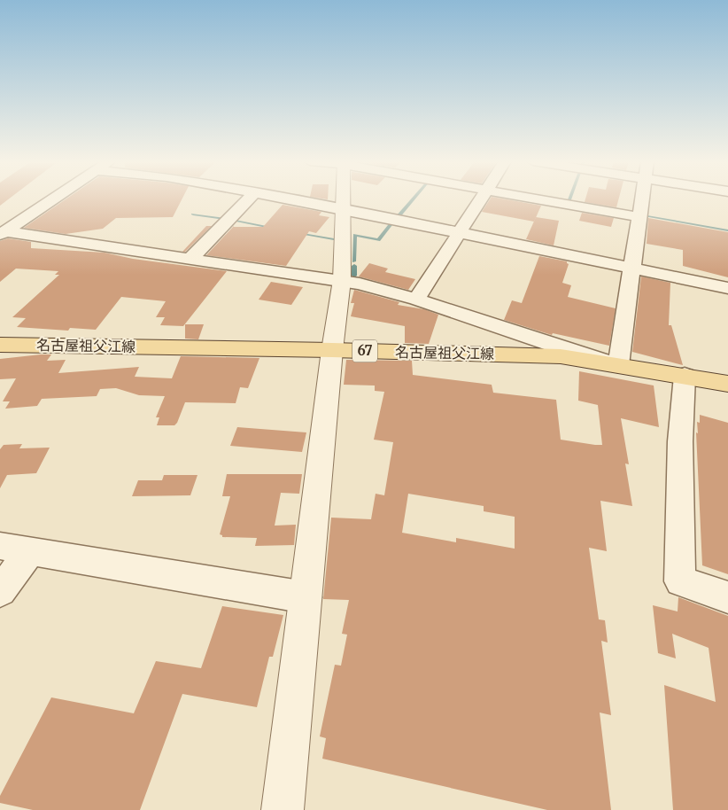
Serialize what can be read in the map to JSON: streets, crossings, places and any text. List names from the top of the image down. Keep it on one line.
{"streets":{"main road":["名古屋祖父江線","67"]}}
